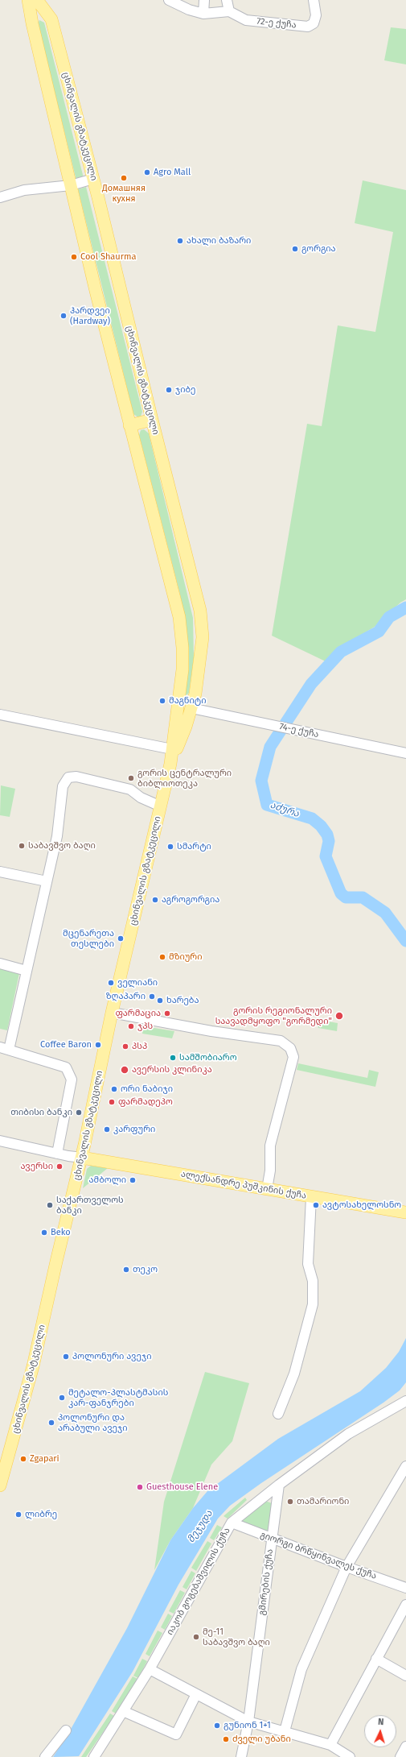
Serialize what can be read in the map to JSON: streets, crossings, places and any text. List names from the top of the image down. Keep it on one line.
{"streets":{"main road":["ცხინვალის გზატკეცილი","ალექსანდრე პუშკინის ქუჩა"],"street":["72-ე ქუჩა","74-ე ქუჩა","გიორგი ბრწყინვალეს ქუჩა","იაკობ გოგებაშვილის ქუჩა","გმირების ქუჩა"]},"crossings":[["ცხინვალის გზატკეცილი","74-ე ქუჩა"],["ცხინვალის გზატკეცილი","ალექსანდრე პუშკინის ქუჩა"],["გიორგი ბრწყინვალეს ქუჩა","იაკობ გოგებაშვილის ქუჩა"],["გიორგი ბრწყინვალეს ქუჩა","გმირების ქუჩა"],["იაკობ გოგებაშვილის ქუჩა","გმირების ქუჩა"]],"water":["აძურა","მეჯუდა"],"places":["Agro Mall","Домашняя кухня","ახალი ბაზარი","გორგია","Cool Shaurma","ჰარდვეი (Hardway)","ჯიბე","მაგნიტი","გორის ცენტრალური ბიბლიოთეკა","საბავშვო ბაღი","სმარტი","აგროგორგია","მცენარეთა თესლები","მზიური","ველიანი","ზღაპარი","ხარება","ფარმაცია","გორის რეგიონალური საავადმყოფო \"გორმედი\"","ჯპს","Coffee Baron","პსპ","სამშობიარო","ავერსის კლინიკა","ორი ნაბიჯი","ფარმადეპო","თიბისი ბანკი","კარფური","ავერსი","ამბოლი","საქართველოს ბანკი","ავტოსახელოსნო","Beko","თეკო","პოლონური ავეჯი","მეტალო-პლასტმასის კარ-ფანჯრები","პოლონური და არაბული ავეჯი","Zgapari","Guesthouse Elene","თამარიონი","ლიბრე","მე-11 საბავშვო ბაღი","გუნიონ 1+1","ძველი უბანი"],"north":"top"}
